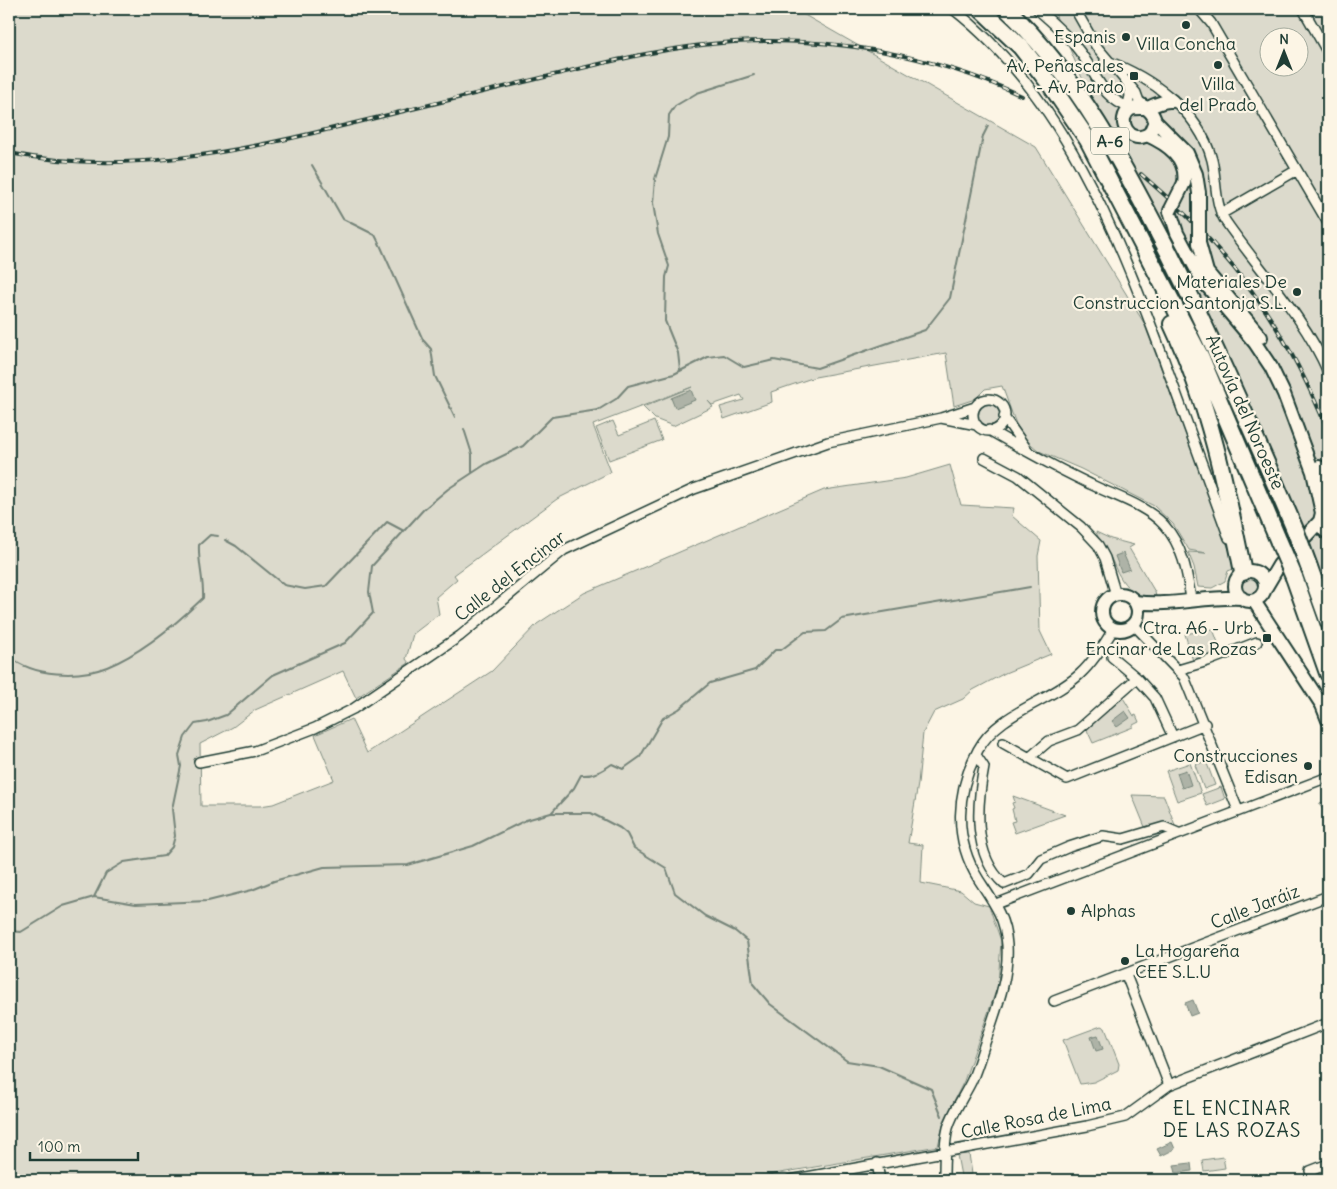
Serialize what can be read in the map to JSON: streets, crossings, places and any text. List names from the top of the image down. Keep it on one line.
{"streets":{"highway":["A-6","Autovía del Noroeste"],"street":["Calle del Encinar","Calle Jaráiz","Calle Rosa de Lima"]},"districts":["EL ENCINAR DE LAS ROZAS"],"places":{"other":["Villa Concha","Espanis","Villa del Prado","Materiales De Construccion Santonja S.L.","Construcciones Edisan","Alphas","La Hogareña CEE S.L.U"],"transit":["Av. Peñascales - Av. Pardo","Ctra. A6 - Urb. Encinar de Las Rozas"]},"scale_bar":"100 m","north":"top"}
